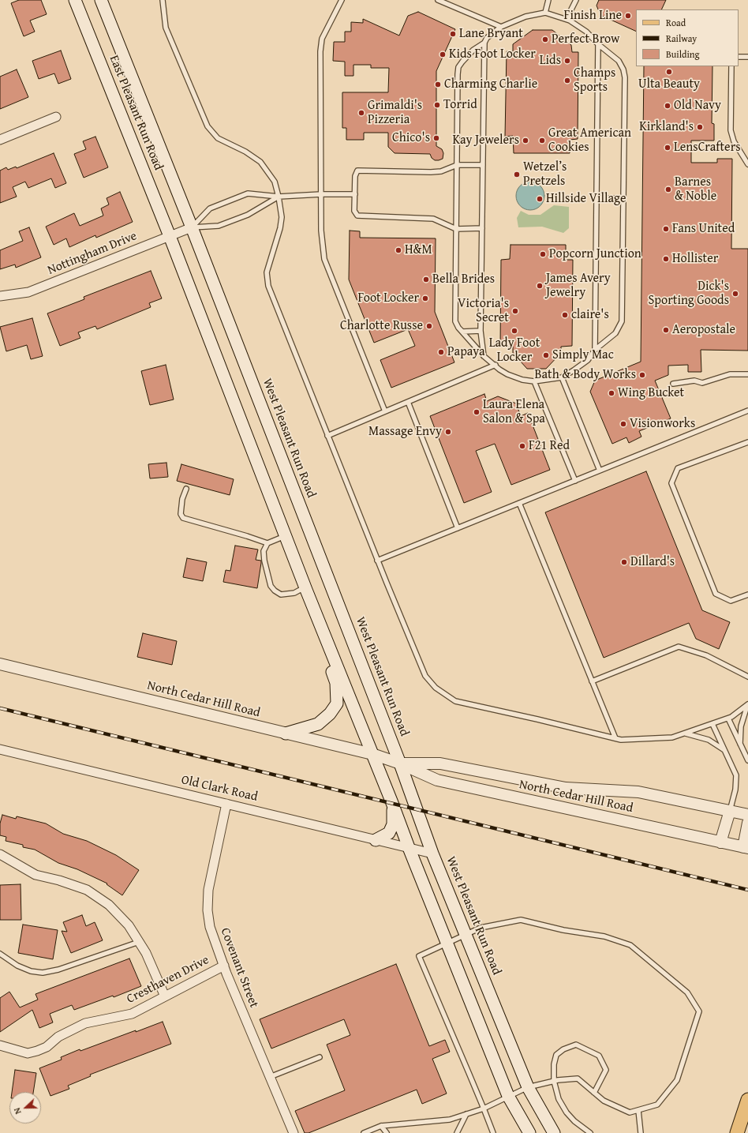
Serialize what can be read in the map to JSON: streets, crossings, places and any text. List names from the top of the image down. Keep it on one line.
{"streets":{"main road":["East Pleasant Run Road","West Pleasant Run Road"],"street":["Nottingham Drive","North Cedar Hill Road","Old Clark Road","Covenant Street","Cresthaven Drive"]},"crossings":[["East Pleasant Run Road","Nottingham Drive"],["East Pleasant Run Road","West Pleasant Run Road"],["Nottingham Drive","West Pleasant Run Road"],["West Pleasant Run Road","North Cedar Hill Road"],["West Pleasant Run Road","Old Clark Road"],["Old Clark Road","Covenant Street"],["Covenant Street","Cresthaven Drive"]],"places":["Finish Line","Lane Bryant","Perfect Brow","Kids Foot Locker","Lids","Ulta Beauty","Champs Sports","Charming Charlie","Torrid","Old Navy","Grimaldi's Pizzeria","Kirkland's","Chico's","Kay Jewelers","Great American Cookies","LensCrafters","Wetzel’s Pretzels","Barnes & Noble","Hillside Village","Fans United","H&M","Popcorn Junction","Hollister","Bella Brides","James Avery Jewelry","Dick's Sporting Goods","Foot Locker","Victoria's Secret","claire's","Charlotte Russe","Aeropostale","Lady Foot Locker","Papaya","Simply Mac","Bath & Body Works","Wing Bucket","Laura Elena Salon & Spa","Visionworks","Massage Envy","F21 Red","Dillard's"],"legend":["Road","Railway","Building"],"north":"left"}
